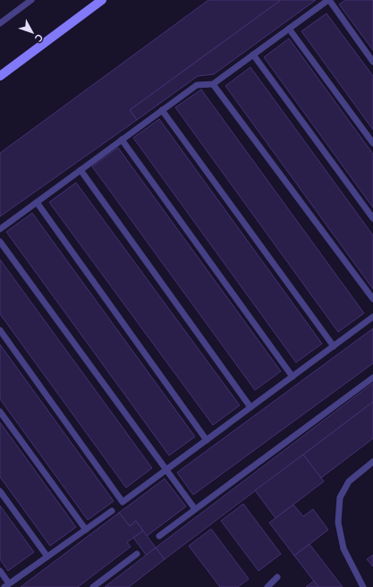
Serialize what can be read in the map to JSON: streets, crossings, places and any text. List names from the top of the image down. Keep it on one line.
{"north":"bottom right"}
